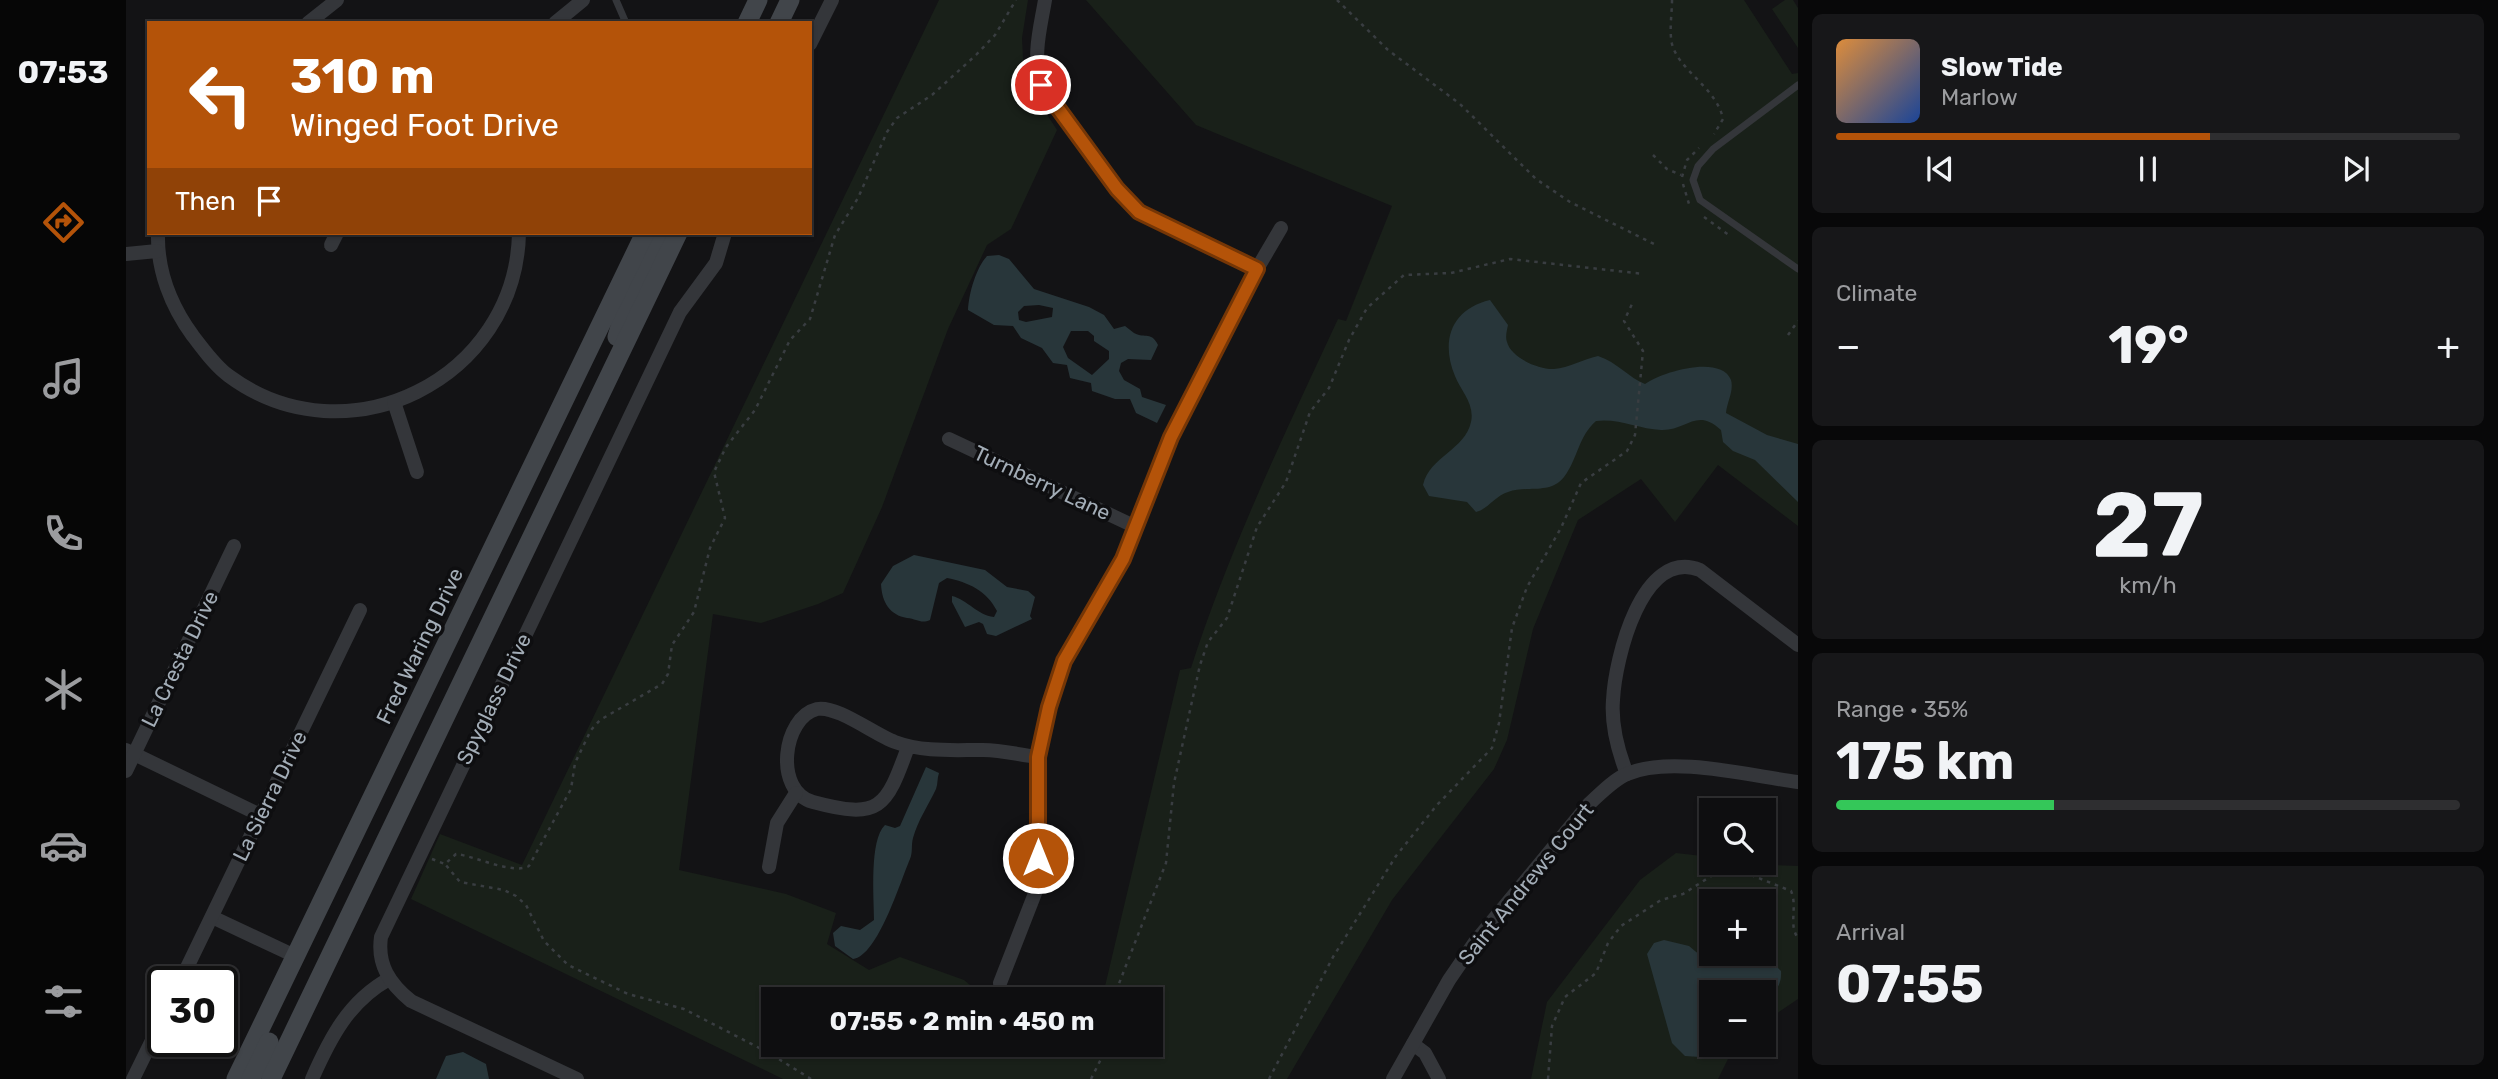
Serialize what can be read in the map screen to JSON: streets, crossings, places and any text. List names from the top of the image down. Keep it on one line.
{"streets":{"main road":["Fred Waring Drive"],"street":["Turnberry Lane","La Cresta Drive","Spyglass Drive","La Sierra Drive","Saint Andrews Court"]},"page":{"tabs":"07:53","turn":["310 m","Winged Foot Drive"],"song":["Slow Tide","Marlow"],"then":"Then","tile":["Climate",["27","km/h"],["Range · 35%","175 km"],["Arrival","07:55"]],"heat":["−","19°","+"],"map_buttons":["+","−"],"limit":"30","trip":"07:55 · 2 min · 450 m"}}
